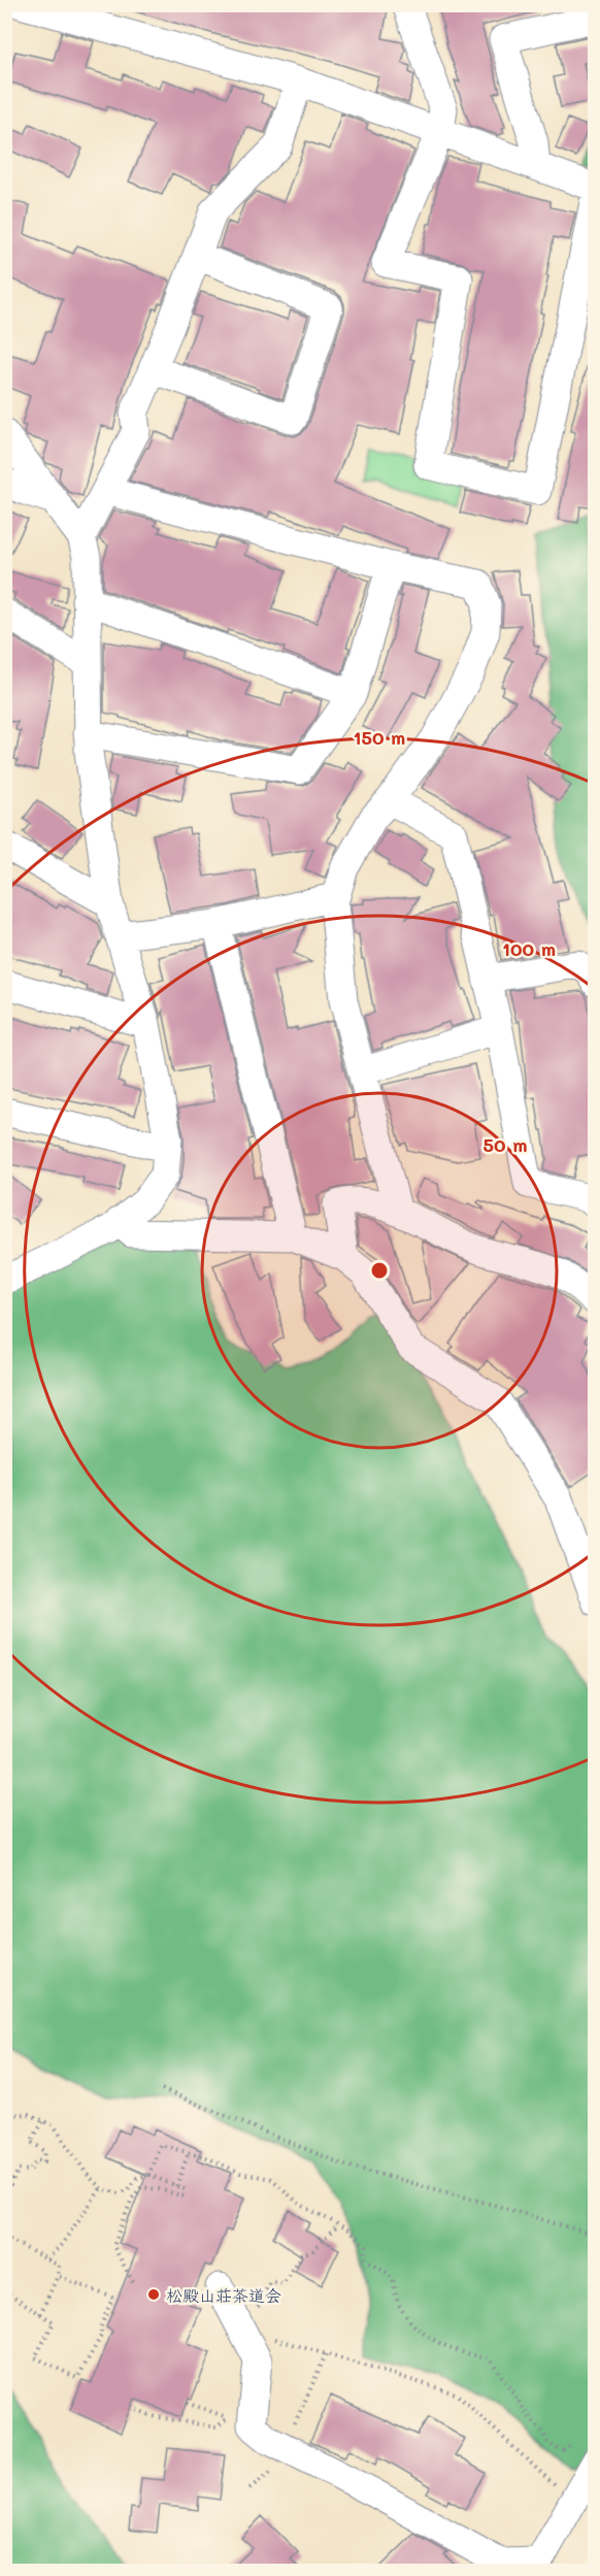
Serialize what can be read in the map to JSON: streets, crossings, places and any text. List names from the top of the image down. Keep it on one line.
{"places":["松殿山荘茶道会"],"rings":["150 m","100 m","50 m"]}
